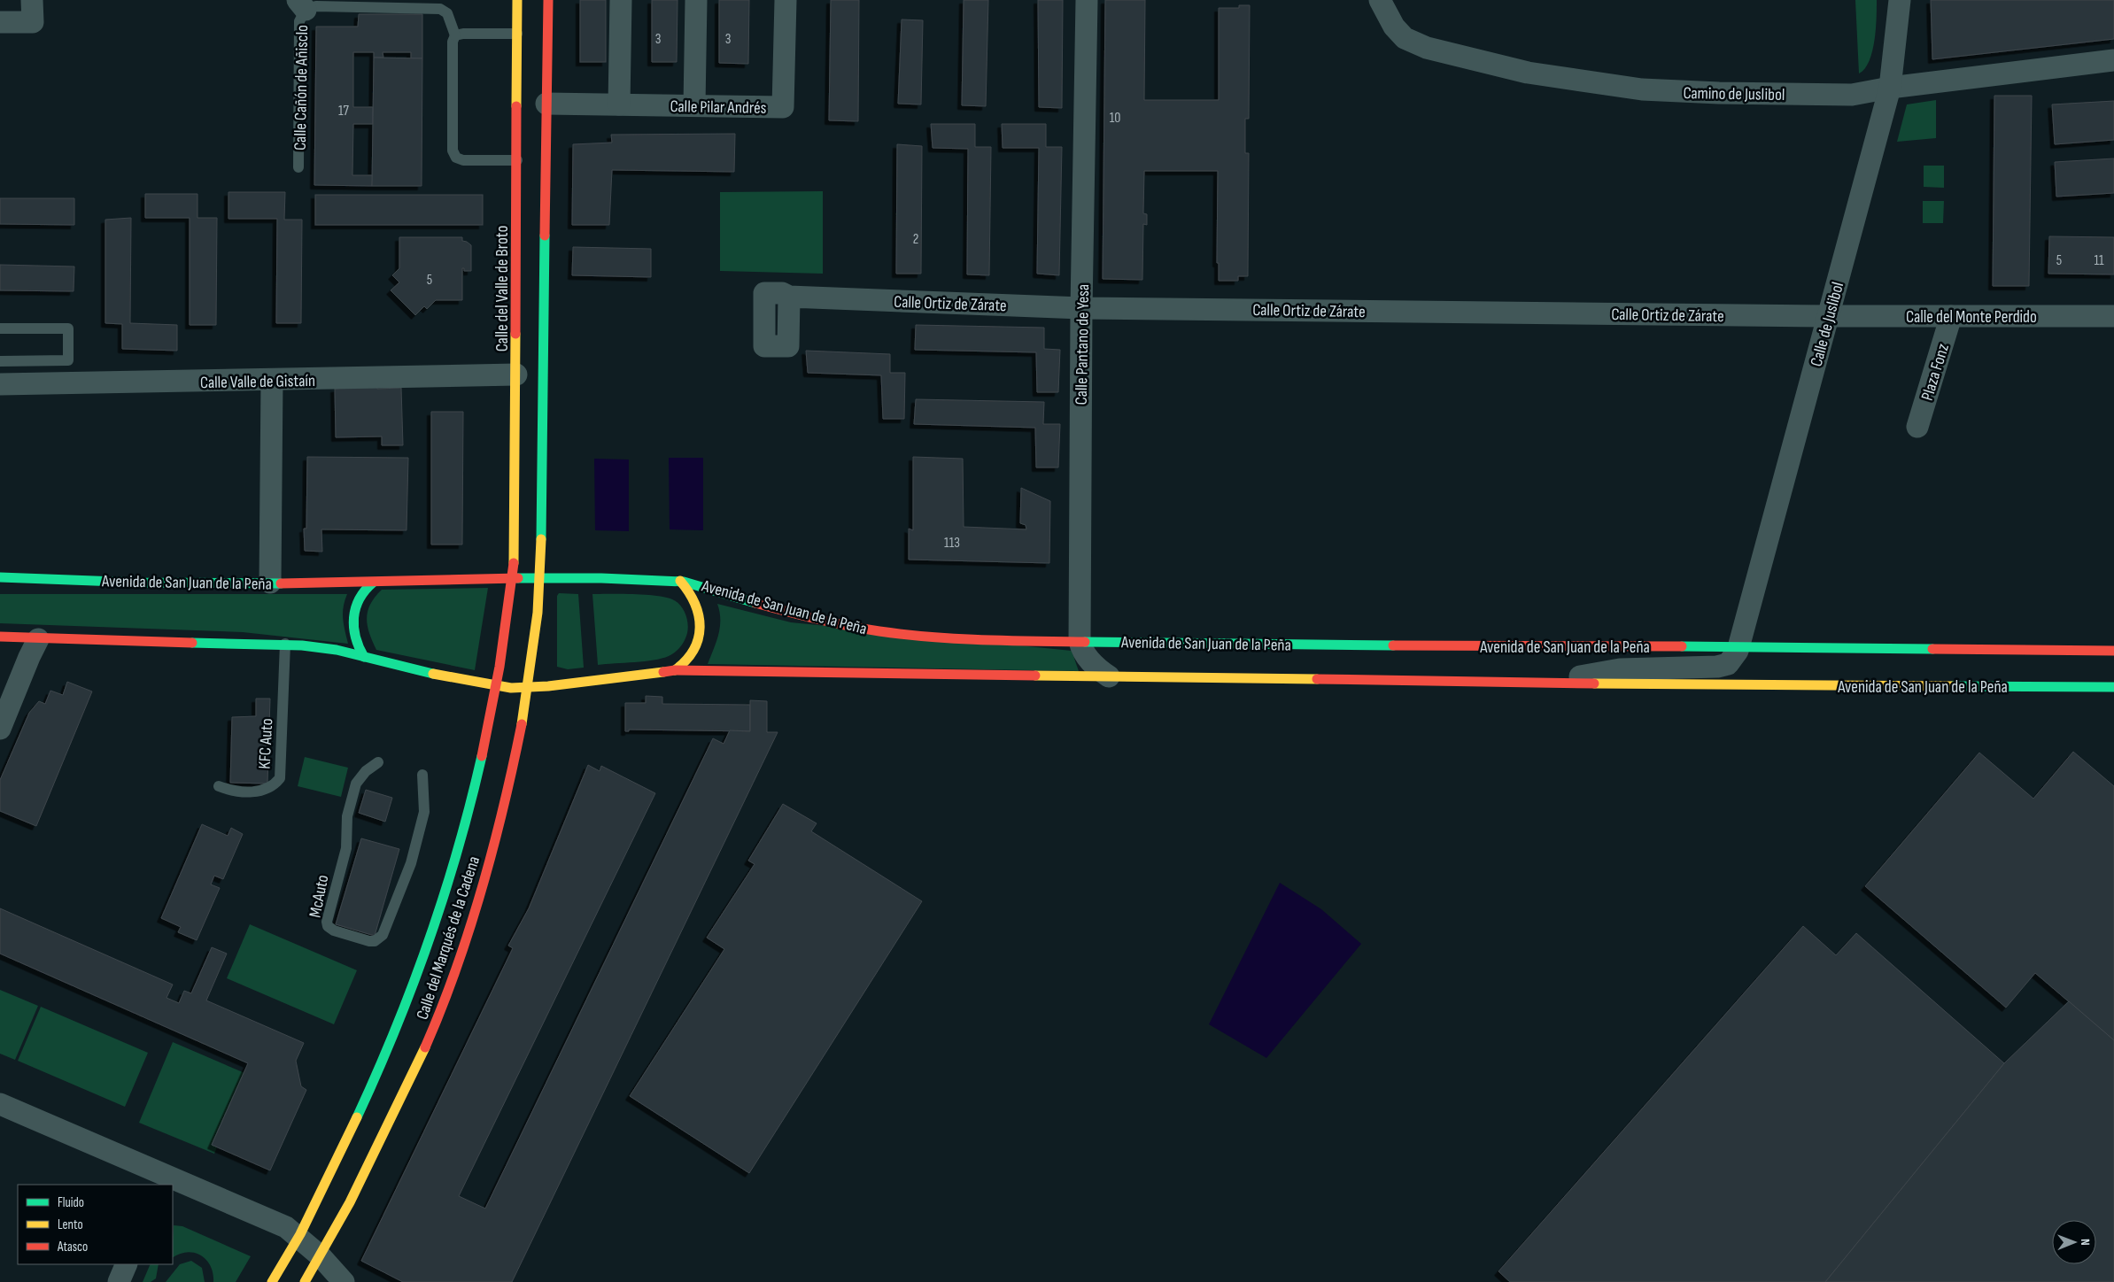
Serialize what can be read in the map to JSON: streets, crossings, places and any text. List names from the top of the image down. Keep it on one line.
{"streets":{"main road":["Calle del Valle de Broto","Avenida de San Juan de la Peña","Calle del Marqués de la Cadena"],"street":["Camino de Juslibol","Calle Pilar Andrés","Calle Ortiz de Zárate","Calle del Monte Perdido","Calle de Juslibol","Calle Pantano de Yesa","Plaza Fonz","Calle Valle de Gistaín"],"lane":["Calle Cañón de Añisclo","KFC Auto","McAuto"]},"crossings":[["Camino de Juslibol","Calle de Juslibol"],["Calle del Valle de Broto","Calle Valle de Gistaín"],["Calle del Valle de Broto","Avenida de San Juan de la Peña"],["Calle del Valle de Broto","Calle del Marqués de la Cadena"],["Calle Ortiz de Zárate","Calle del Monte Perdido"],["Calle Ortiz de Zárate","Calle de Juslibol"],["Calle Ortiz de Zárate","Calle Pantano de Yesa"],["Calle del Monte Perdido","Calle de Juslibol"],["Calle del Monte Perdido","Plaza Fonz"],["Calle de Juslibol","Avenida de San Juan de la Peña"],["Calle Pantano de Yesa","Avenida de San Juan de la Peña"],["Avenida de San Juan de la Peña","KFC Auto"],["Avenida de San Juan de la Peña","Calle del Marqués de la Cadena"]],"house_numbers":["3","3","17","10","2","5","11","5","113"],"legend":["Fluido","Lento","Atasco"],"north":"right"}
